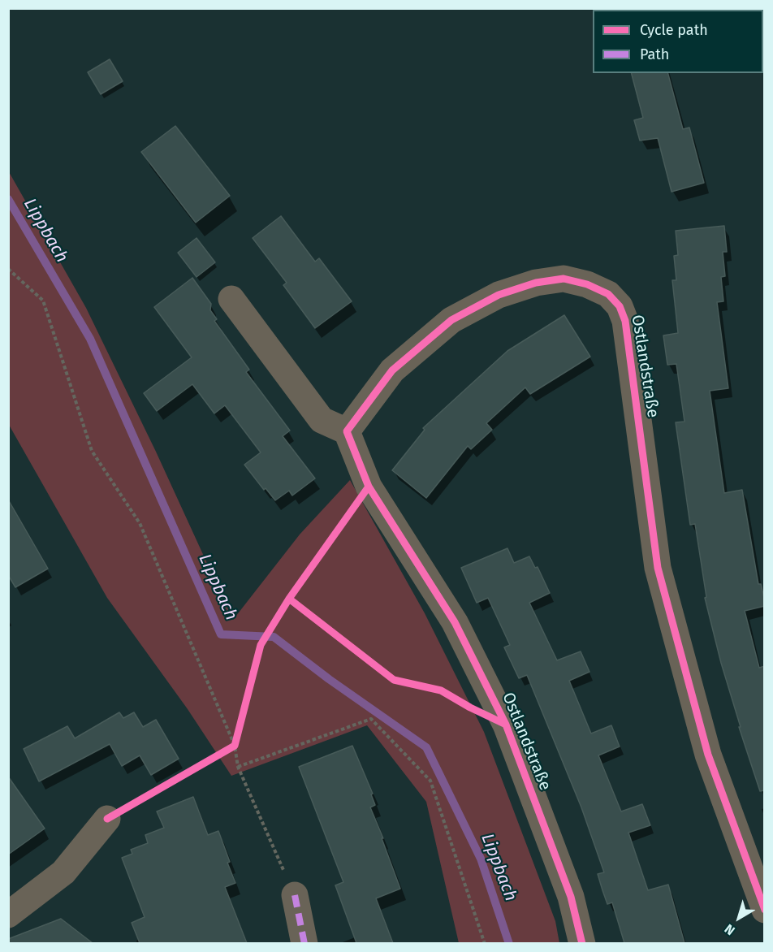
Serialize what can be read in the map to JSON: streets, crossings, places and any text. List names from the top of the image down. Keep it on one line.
{"streets":{"street":["Ostlandstraße"]},"water":["Lippbach"],"legend":["Cycle path","Path"],"north":"bottom left"}
